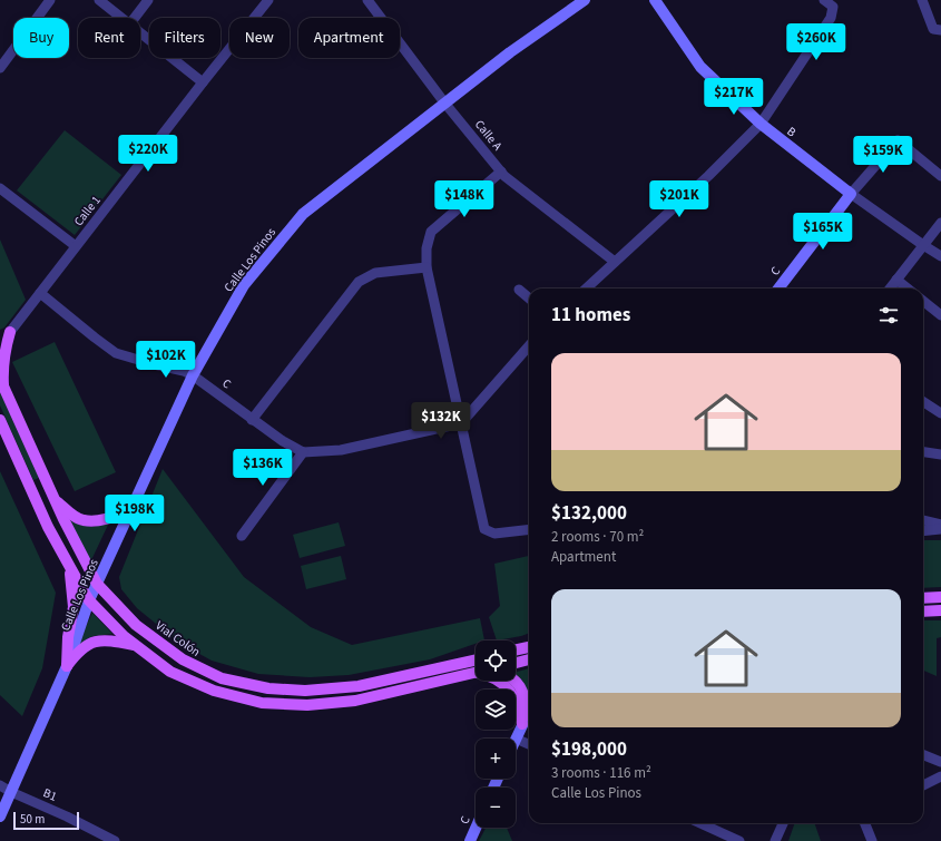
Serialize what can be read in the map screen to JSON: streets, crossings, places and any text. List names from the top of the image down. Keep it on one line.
{"streets":{"main road":["Vial Colón"],"street":["B","Calle A","Calle 1","Calle Los Pinos","C","B1"]},"crossings":[["B","C"],["Calle A","Calle Los Pinos"],["Calle 1","C"],["Calle Los Pinos","C"],["Calle Los Pinos","Vial Colón"],["Calle Los Pinos","B1"]],"scale_bar":"50 m","page":{"chip":["Buy","Rent","Filters","New","Apartment"],"price":["$260K","$217K","$220K","$159K","$148K","$201K","$165K","$102K","$132K","$136K","$198K"],"heading":"11 homes","list":[{"name":"$132,000","note":"2 rooms · 70 m² · Apartment"},{"name":"$198,000","note":"3 rooms · 116 m² · Calle Los Pinos"}],"map_buttons":["+","−"],"scale":"50 m"}}
